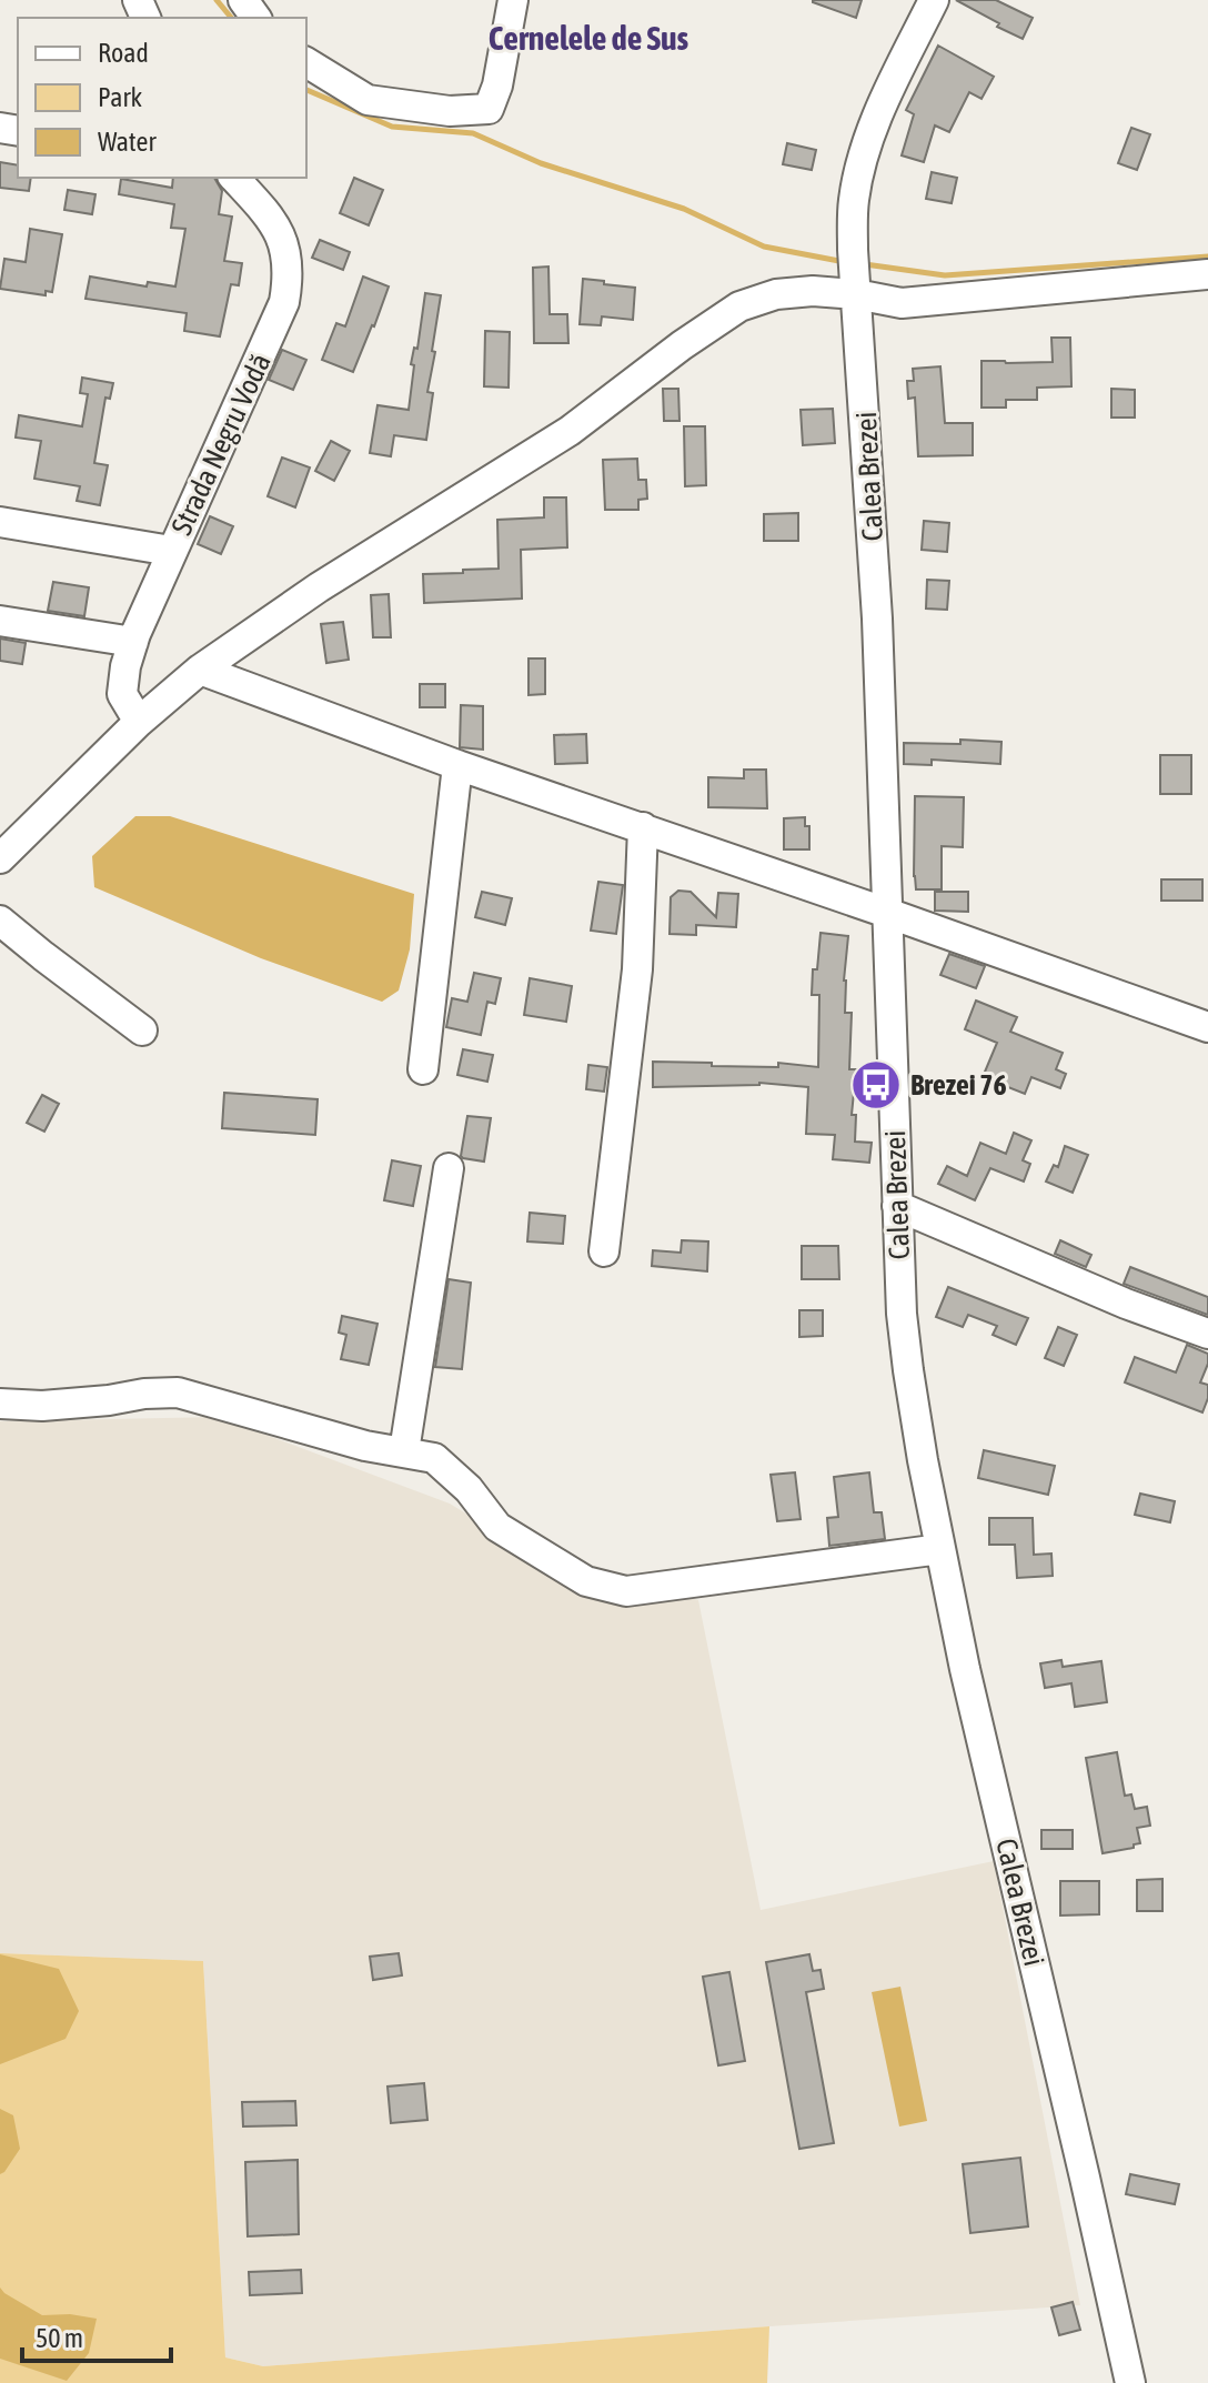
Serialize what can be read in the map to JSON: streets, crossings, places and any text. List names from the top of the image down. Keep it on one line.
{"streets":{"street":["Strada Negru Vodă","Calea Brezei"]},"districts":["Cernelele de Sus"],"places":{"bus stop":["Brezei 76"]},"legend":["Road","Park","Water"],"scale_bar":"50 m"}
